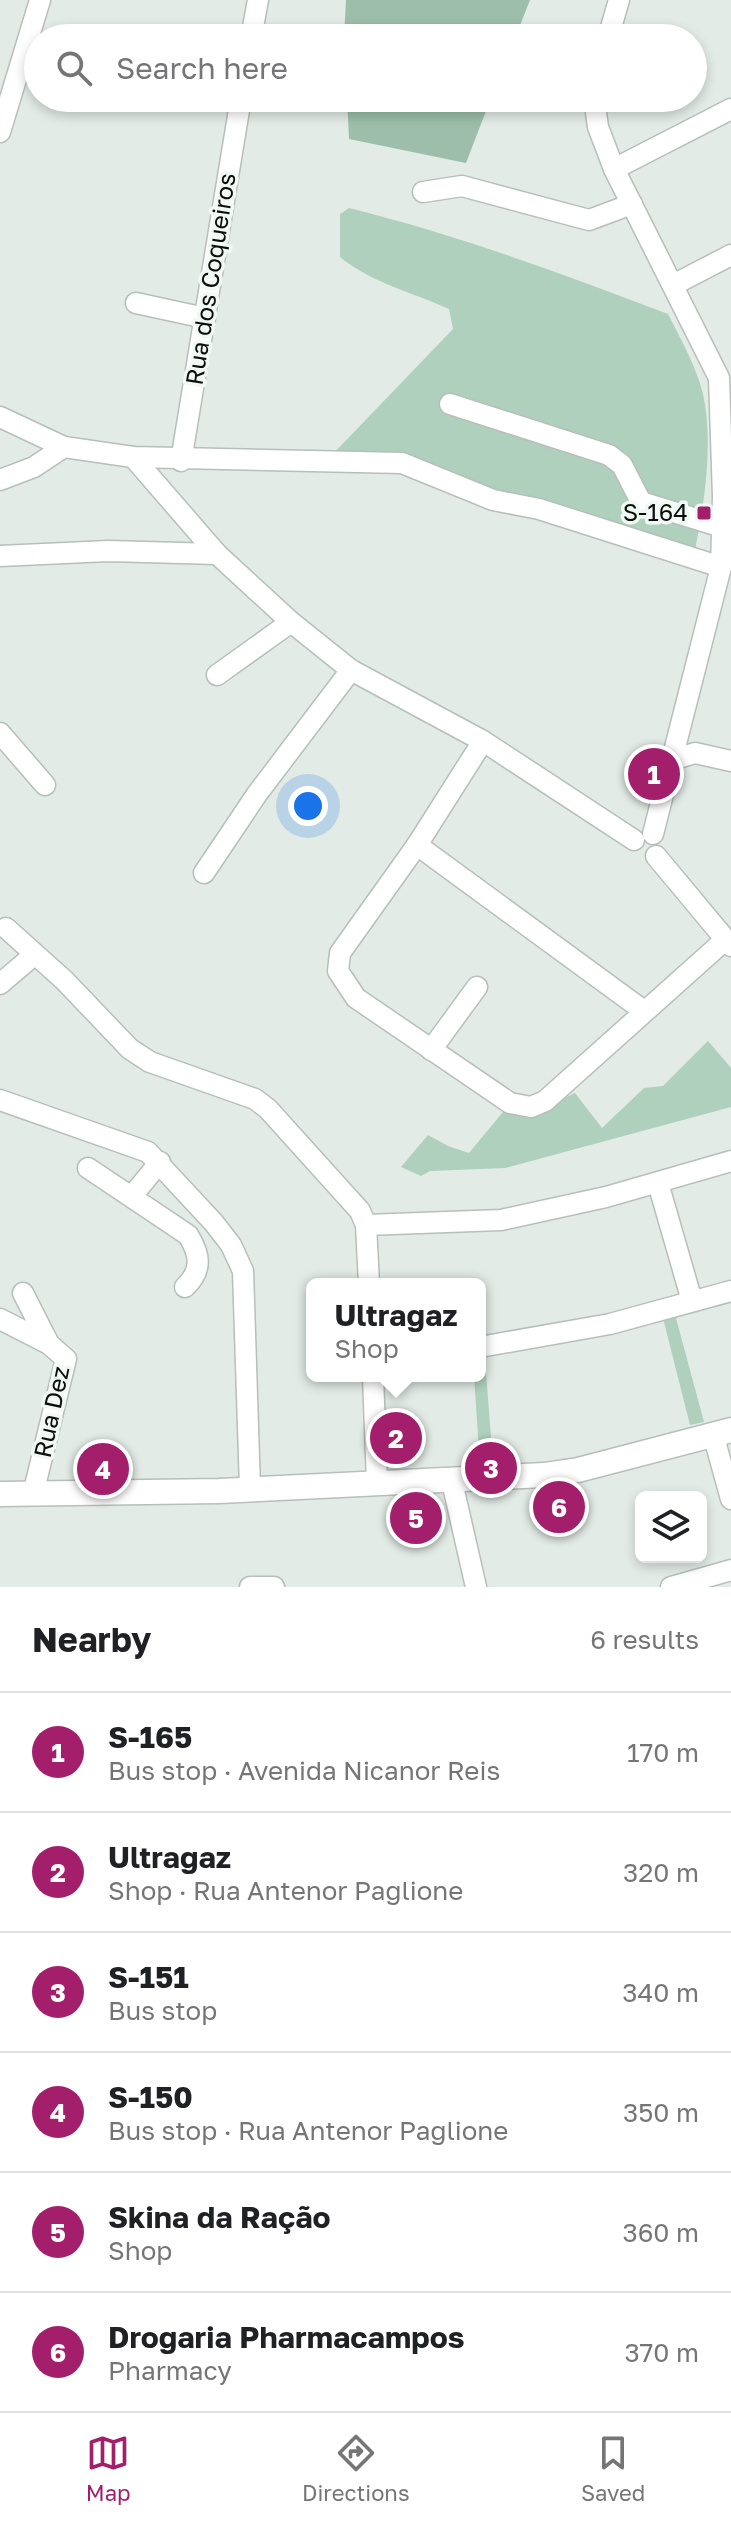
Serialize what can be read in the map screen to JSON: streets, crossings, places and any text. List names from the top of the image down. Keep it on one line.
{"streets":{"street":["Rua dos Coqueiros","Rua Dez"]},"places":{"transit":["S-164"]},"page":{"search":"Search here","pins":["1","2","3","4","6","5"],"popup":["Ultragaz","Shop"],"heading":["Nearby","6 results"],"list":[{"mark":"1","name":"S-165","note":"Bus stop · Avenida Nicanor Reis","value":"170 m"},{"mark":"2","name":"Ultragaz","note":"Shop · Rua Antenor Paglione","value":"320 m"},{"mark":"3","name":"S-151","note":"Bus stop","value":"340 m"},{"mark":"4","name":"S-150","note":"Bus stop · Rua Antenor Paglione","value":"350 m"},{"mark":"5","name":"Skina da Ração","note":"Shop","value":"360 m"},{"mark":"6","name":"Drogaria Pharmacampos","note":"Pharmacy","value":"370 m"}],"nav":["Map","Directions","Saved"]}}
